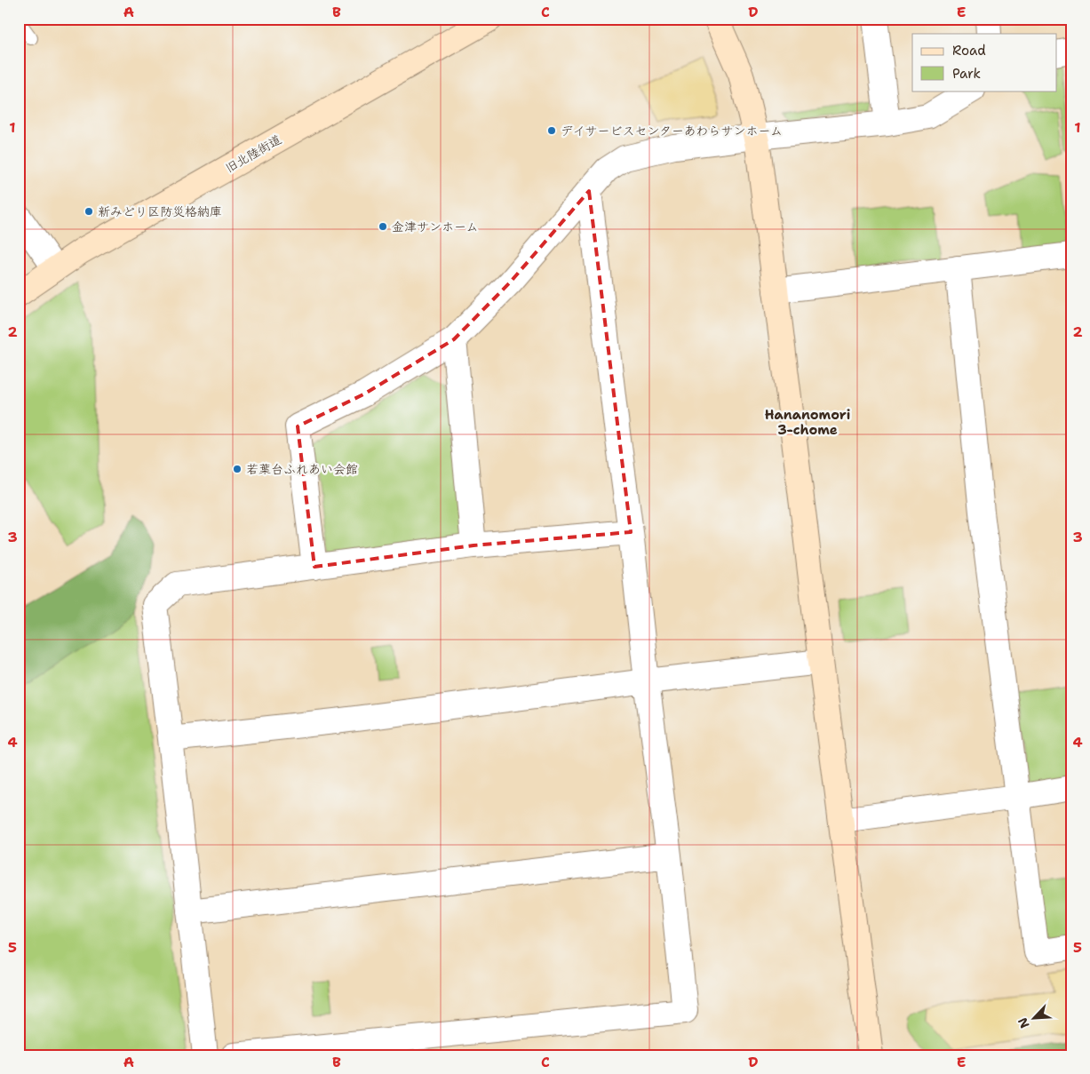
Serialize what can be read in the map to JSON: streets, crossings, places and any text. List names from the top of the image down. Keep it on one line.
{"streets":{"street":["旧北陸街道"]},"districts":["Hananomori 3-chome"],"places":["デイサービスセンターあわらサンホーム","新みどり区防災格納庫","金津サンホーム","若葉台ふれあい会館"],"legend":["Road","Park"],"north":"bottom left","grid":{"columns":["A","B","C","D","E"],"rows":["1","2","3","4","5"]}}
